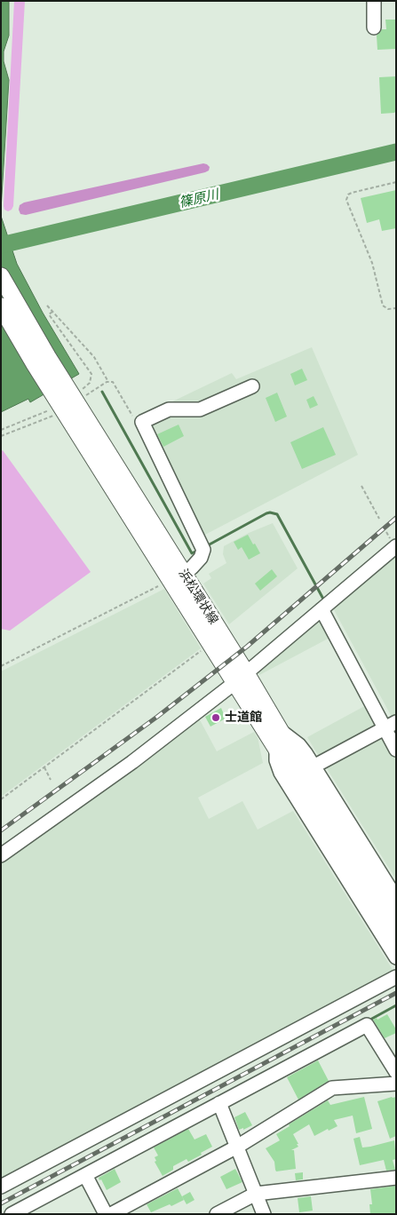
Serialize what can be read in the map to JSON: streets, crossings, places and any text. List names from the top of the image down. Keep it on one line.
{"streets":{"main road":["浜松環状線"]},"water":["篠原川"],"places":["士道館"]}
